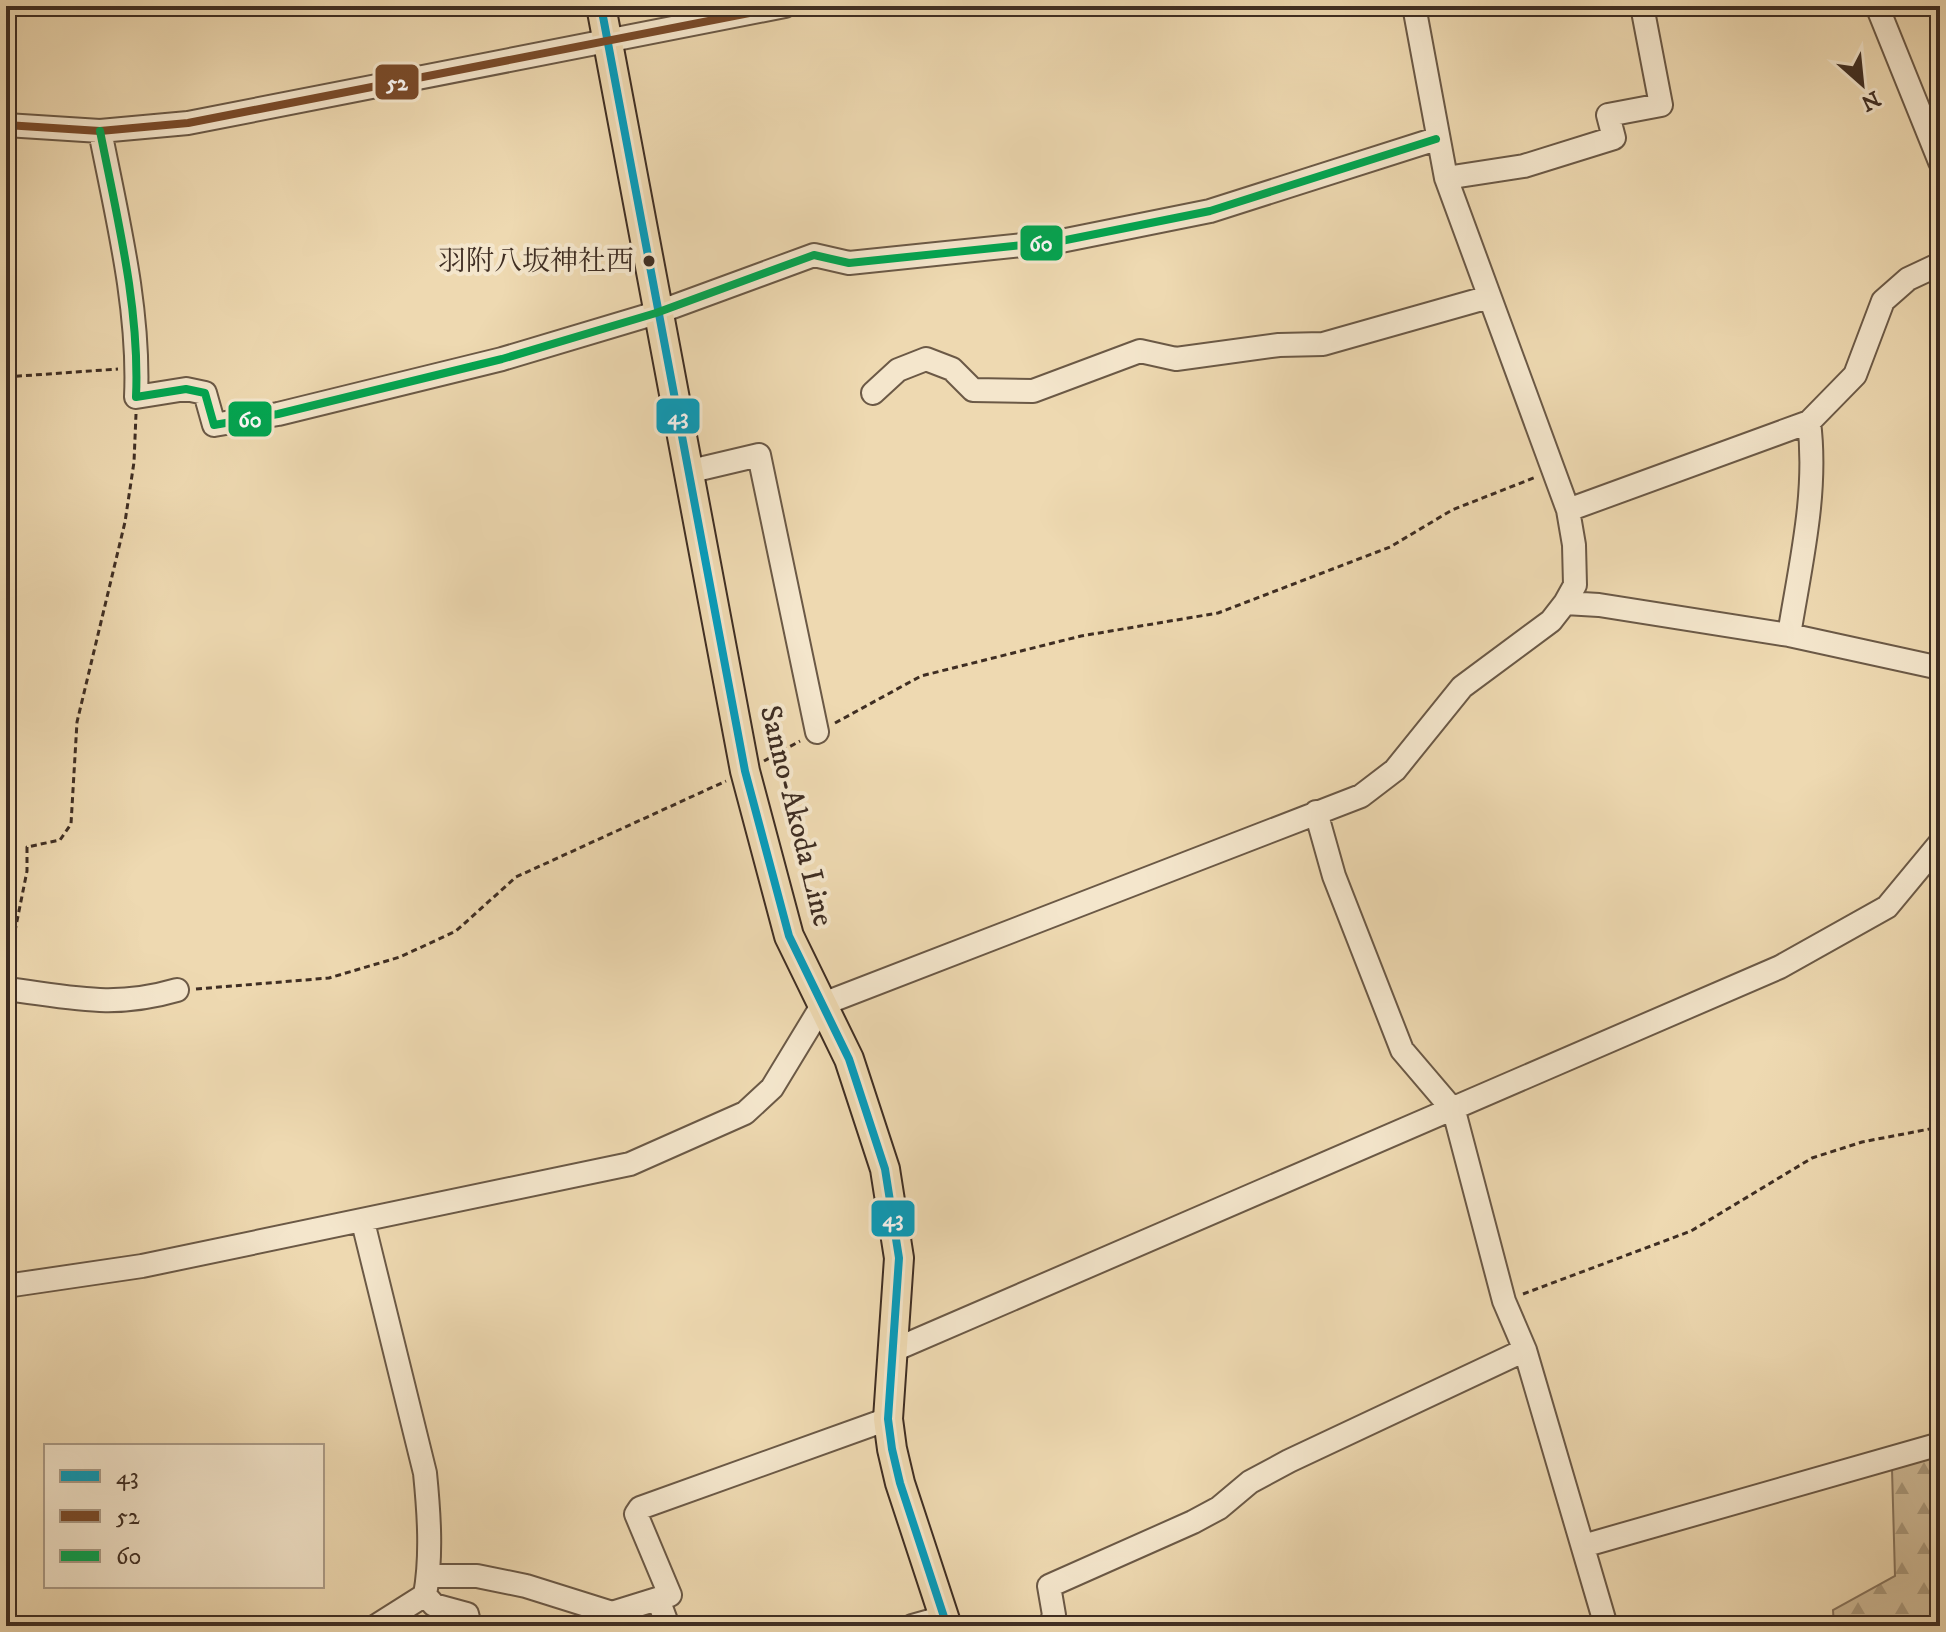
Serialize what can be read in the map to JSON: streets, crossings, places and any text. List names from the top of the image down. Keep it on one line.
{"streets":{"main road":["Sanno-Akoda Line"]},"places":["羽附八坂神社西"],"lines":["transit line 43","transit line 52","transit line 60"],"legend":["43","52","60"],"north":"bottom right"}
